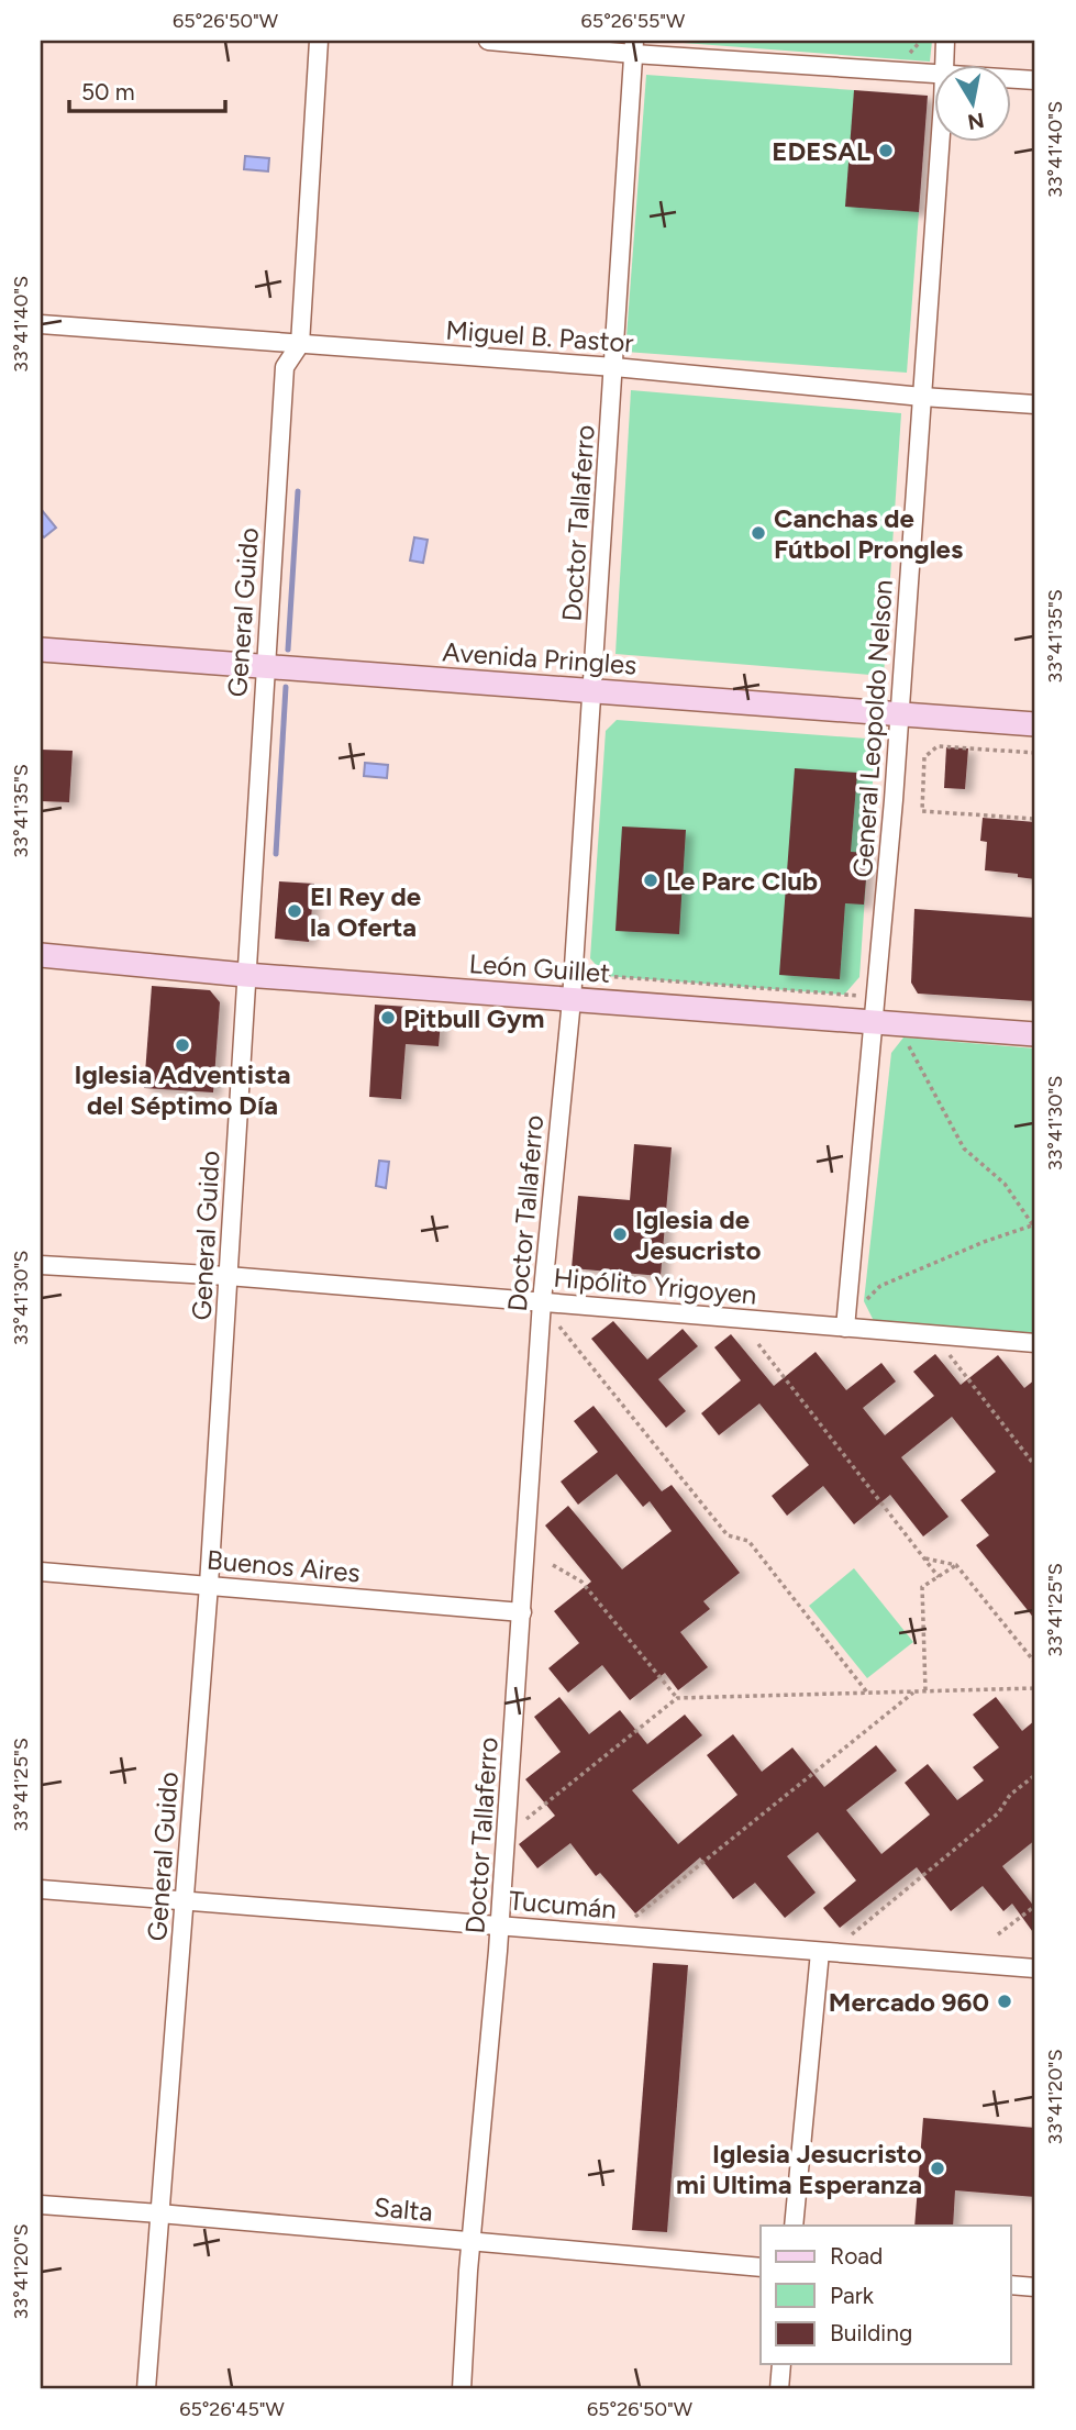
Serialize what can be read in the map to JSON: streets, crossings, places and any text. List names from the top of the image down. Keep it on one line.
{"streets":{"main road":["Avenida Pringles","León Guillet"],"street":["Miguel B. Pastor","Doctor Tallaferro","General Guido","General Leopoldo Nelson","Hipólito Yrigoyen","Buenos Aires","Tucumán","Salta"]},"crossings":[["Miguel B. Pastor","Doctor Tallaferro"],["Miguel B. Pastor","General Guido"],["Miguel B. Pastor","General Leopoldo Nelson"],["Doctor Tallaferro","Avenida Pringles"],["Doctor Tallaferro","León Guillet"],["Doctor Tallaferro","Hipólito Yrigoyen"],["Doctor Tallaferro","Buenos Aires"],["Doctor Tallaferro","Tucumán"],["Doctor Tallaferro","Salta"],["General Guido","Avenida Pringles"],["General Guido","León Guillet"],["General Guido","Hipólito Yrigoyen"],["General Guido","Buenos Aires"],["General Guido","Tucumán"],["General Guido","Salta"],["Avenida Pringles","General Leopoldo Nelson"],["General Leopoldo Nelson","León Guillet"],["General Leopoldo Nelson","Hipólito Yrigoyen"]],"places":["EDESAL","Canchas de Fútbol Prongles","Le Parc Club","El Rey de la Oferta","Pitbull Gym","Iglesia Adventista del Séptimo Día","Iglesia de Jesucristo","Mercado 960","Iglesia Jesucristo mi Ultima Esperanza"],"legend":["Road","Park","Building"],"scale_bar":"50 m","north":"bottom","coordinates":["65°26'50\"W","65°26'55\"W","33°41'40\"S","33°41'35\"S","33°41'30\"S","33°41'25\"S","33°41'20\"S","65°26'45\"W"]}
